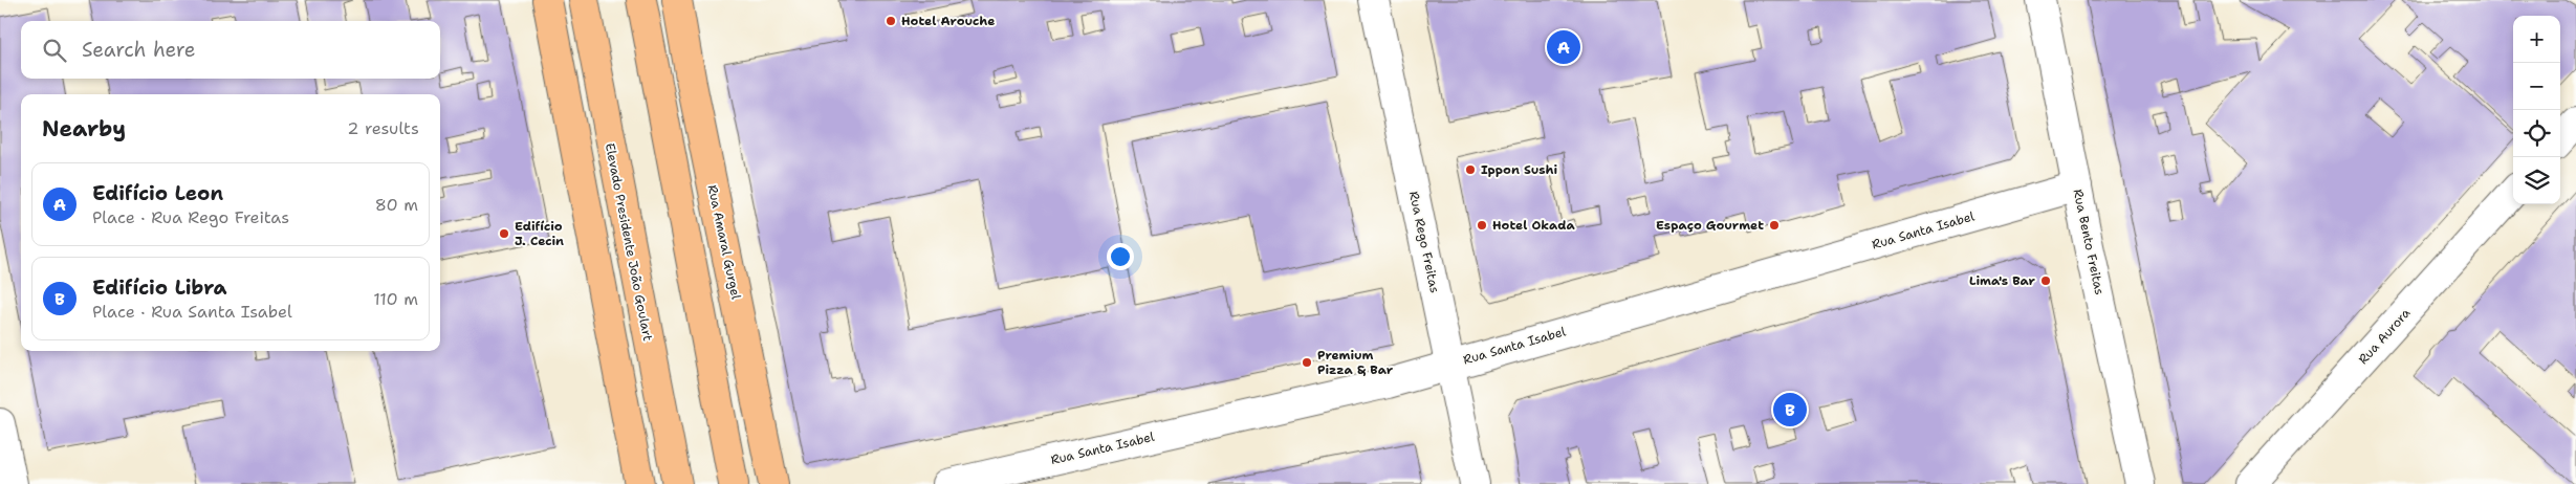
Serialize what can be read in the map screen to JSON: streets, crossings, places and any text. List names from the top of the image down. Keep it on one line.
{"streets":{"main road":["Elevado Presidente João Goulart","Rua Amaral Gurgel"],"street":["Rua Santa Isabel","Rua Rego Freitas","Rua Bento Freitas","Rua Aurora"]},"crossings":[["Rua Santa Isabel","Rua Rego Freitas"],["Rua Santa Isabel","Rua Bento Freitas"]],"places":["Hotel Arouche","Ippon Sushi","Hotel Okada","Espaço Gourmet","Edifício J. Cecin","Lima's Bar","Premium Pizza & Bar"],"page":{"map_buttons":["+","−"],"search":"Search here","pins":["A","B"],"heading":["Nearby","2 results"],"list":[{"mark":"A","name":"Edifício Leon","note":"Place · Rua Rego Freitas","value":"80 m"},{"mark":"B","name":"Edifício Libra","note":"Place · Rua Santa Isabel","value":"110 m"}]}}
